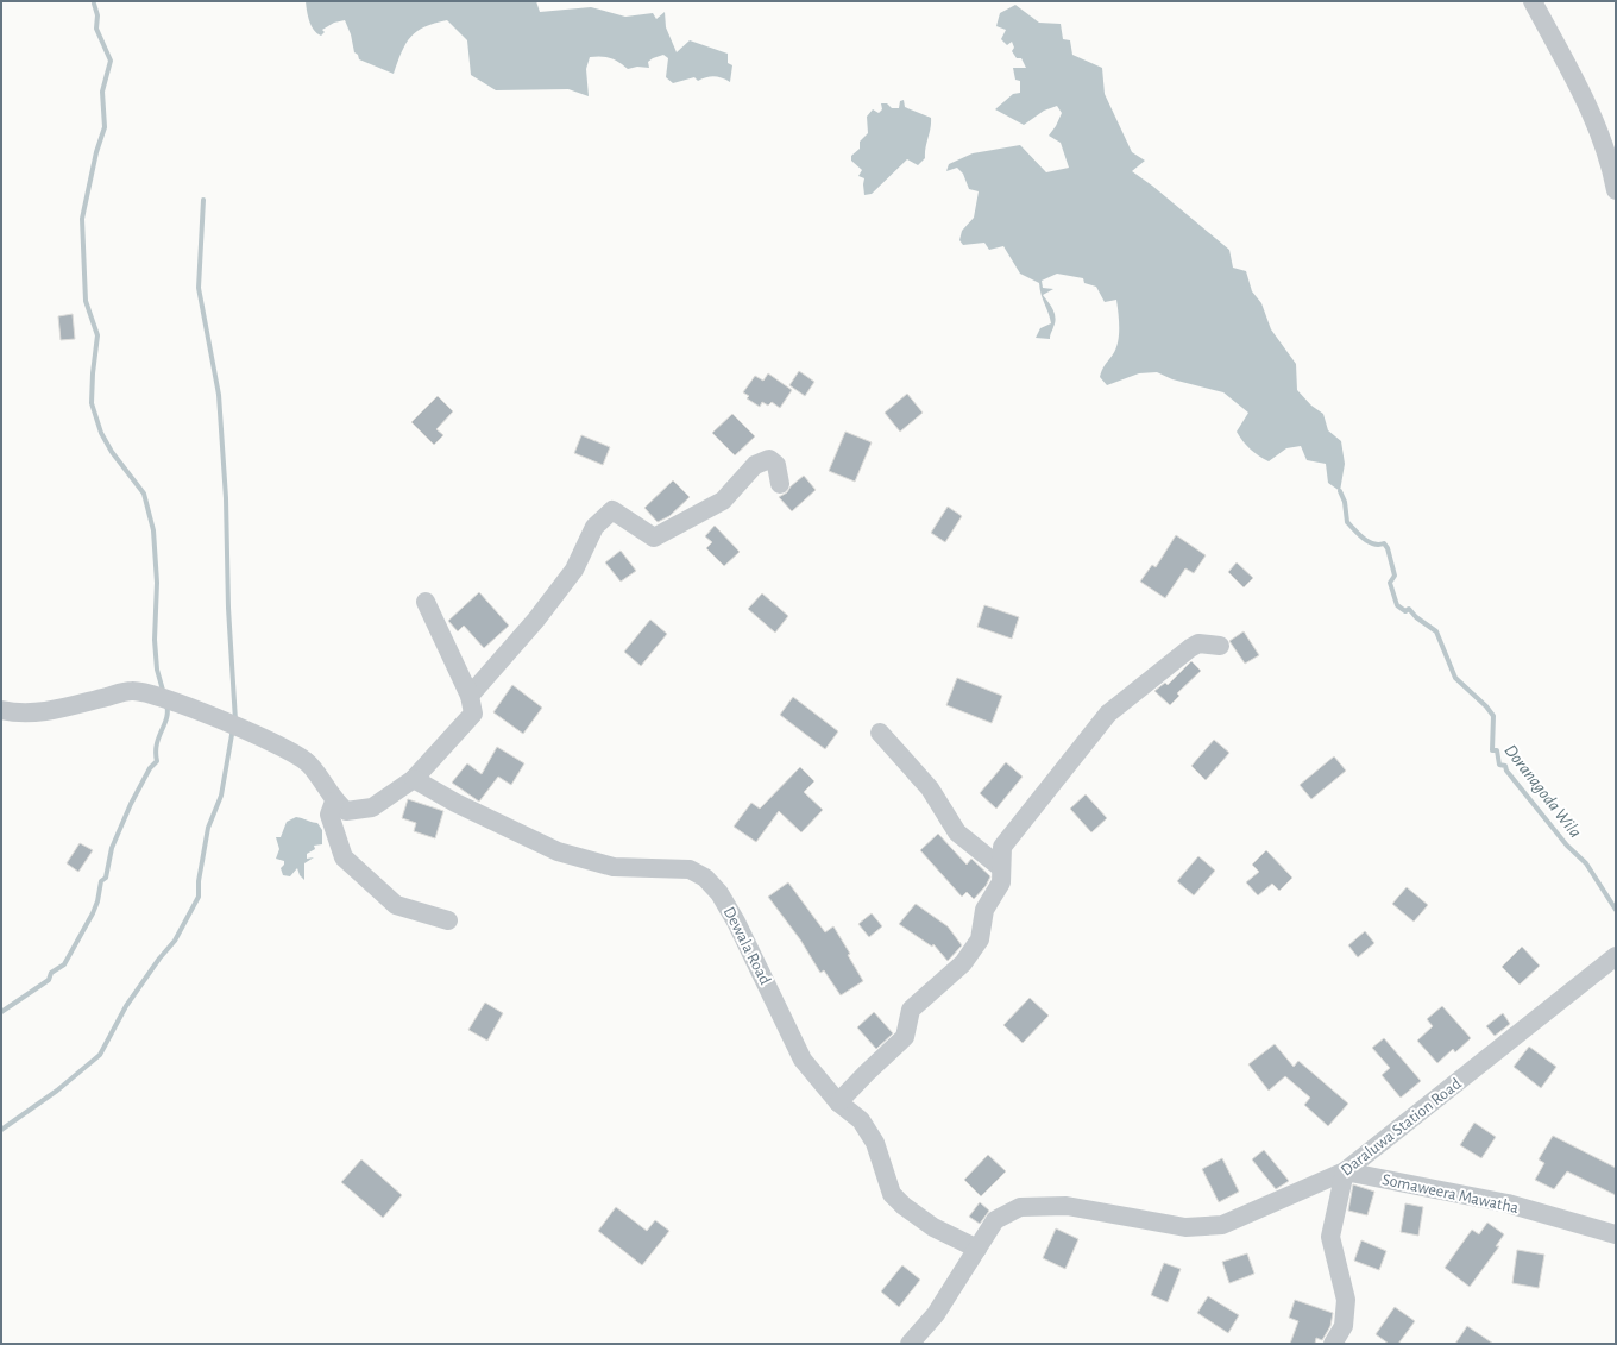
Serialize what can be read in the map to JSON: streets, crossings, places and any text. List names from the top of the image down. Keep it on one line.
{"streets":{"street":["Dewala Road","Daraluwa Station Road","Somaweera Mawatha"]},"crossings":[["Dewala Road","Daraluwa Station Road"],["Daraluwa Station Road","Somaweera Mawatha"]],"water":["Doranagoda Wila"]}
